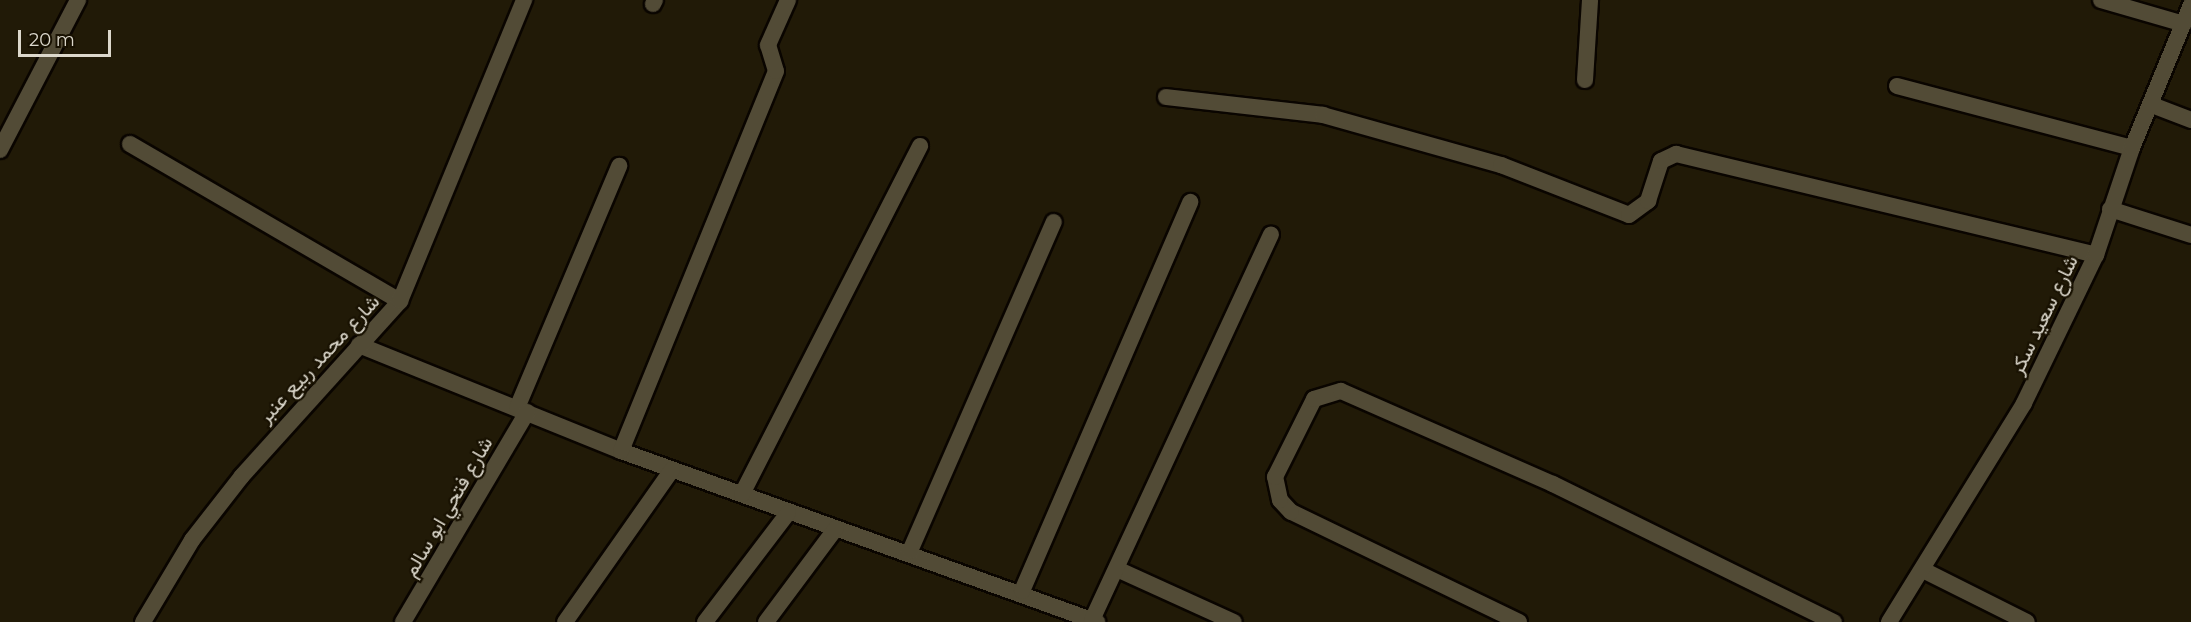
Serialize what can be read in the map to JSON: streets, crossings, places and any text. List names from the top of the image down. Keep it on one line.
{"streets":{"street":["شارع سعيد سكر","شارع محمد ربيع عنبر","شارع فتحي ابو سالم"]},"scale_bar":"20 m"}
